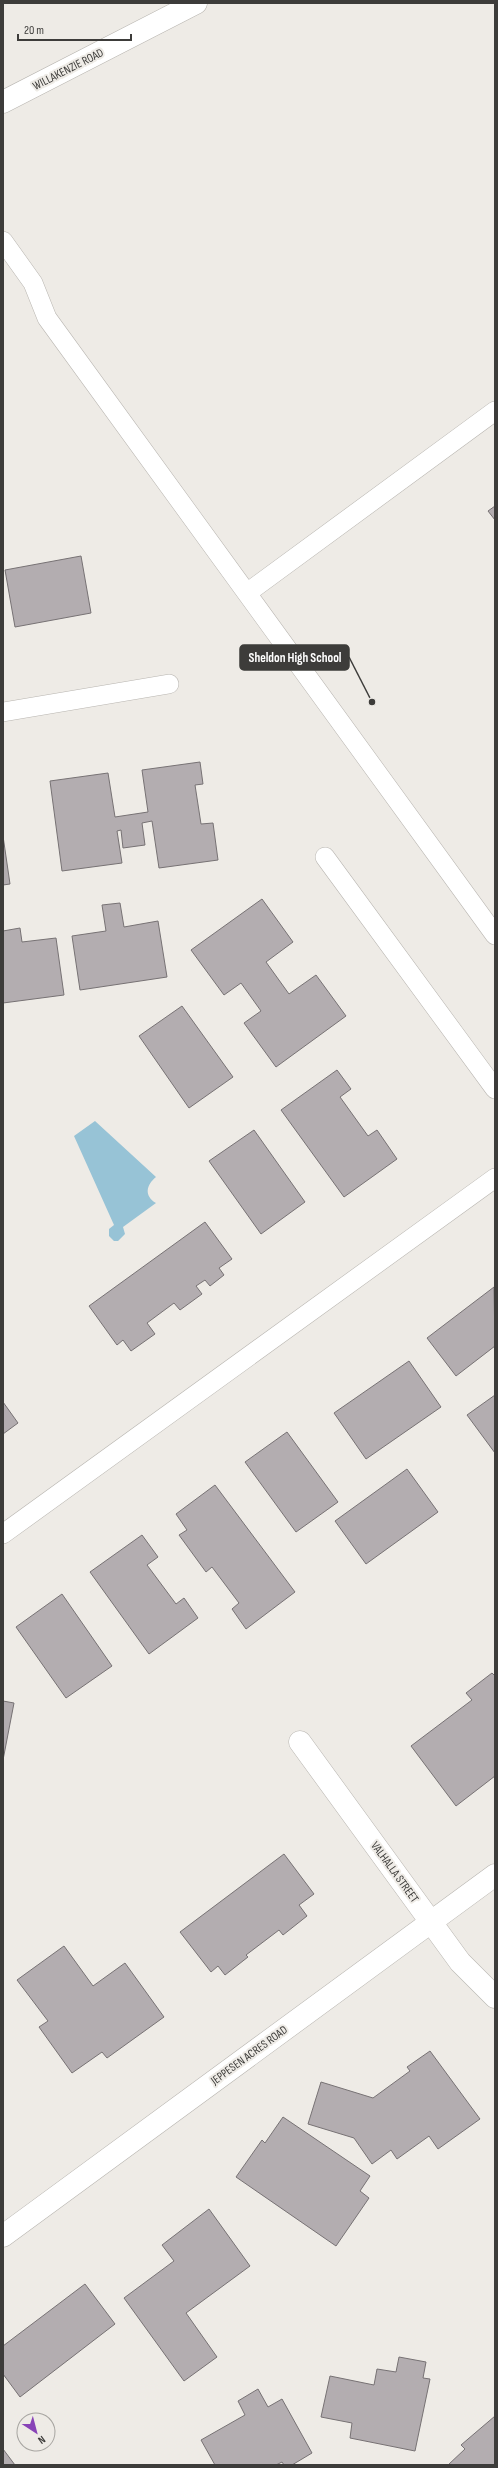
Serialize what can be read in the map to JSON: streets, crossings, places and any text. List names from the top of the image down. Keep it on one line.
{"streets":{"street":["WILLAKENZIE ROAD","VALHALLA STREET","JEPPESEN ACRES ROAD"]},"crossings":[["VALHALLA STREET","JEPPESEN ACRES ROAD"]],"places":["Sheldon High School"],"scale_bar":"20 m","north":"bottom right"}
